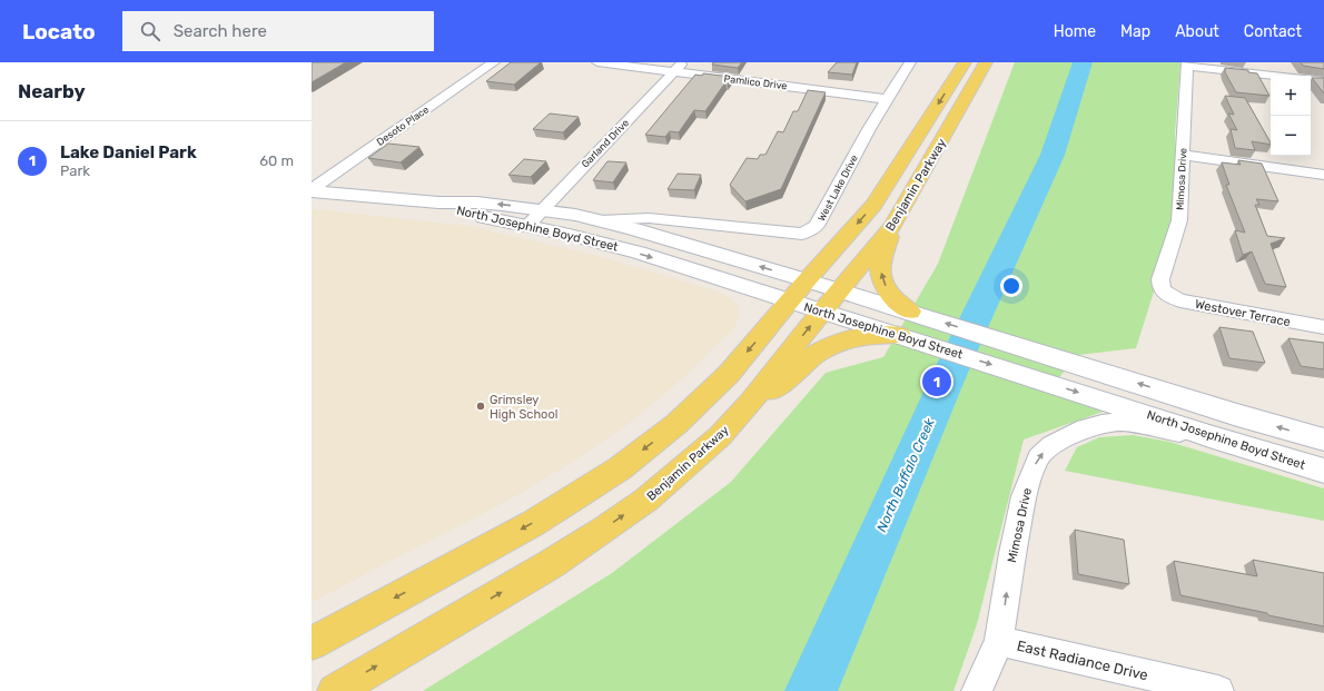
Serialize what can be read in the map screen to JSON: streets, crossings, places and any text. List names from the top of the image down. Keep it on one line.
{"streets":{"main road":["Benjamin Parkway","North Josephine Boyd Street"],"street":["Pamlico Drive","Desoto Place","Garland Drive","Mimosa Drive","West Lake Drive","Westover Terrace","East Radiance Drive"]},"crossings":[["Pamlico Drive","Garland Drive"],["Pamlico Drive","West Lake Drive"],["Desoto Place","North Josephine Boyd Street"],["Garland Drive","North Josephine Boyd Street"],["Mimosa Drive","North Josephine Boyd Street"],["Mimosa Drive","Westover Terrace"],["Mimosa Drive","East Radiance Drive"],["Benjamin Parkway","North Josephine Boyd Street"],["West Lake Drive","North Josephine Boyd Street"]],"water":["North Buffalo Creek"],"places":["Grimsley High School"],"page":{"header":"Locato","search":"Search here","nav":["Home","Map","About","Contact"],"heading":"Nearby","map_buttons":["+","−"],"list":[{"mark":"1","name":"Lake Daniel Park","note":"Park","value":"60 m"}],"pins":"1"}}
